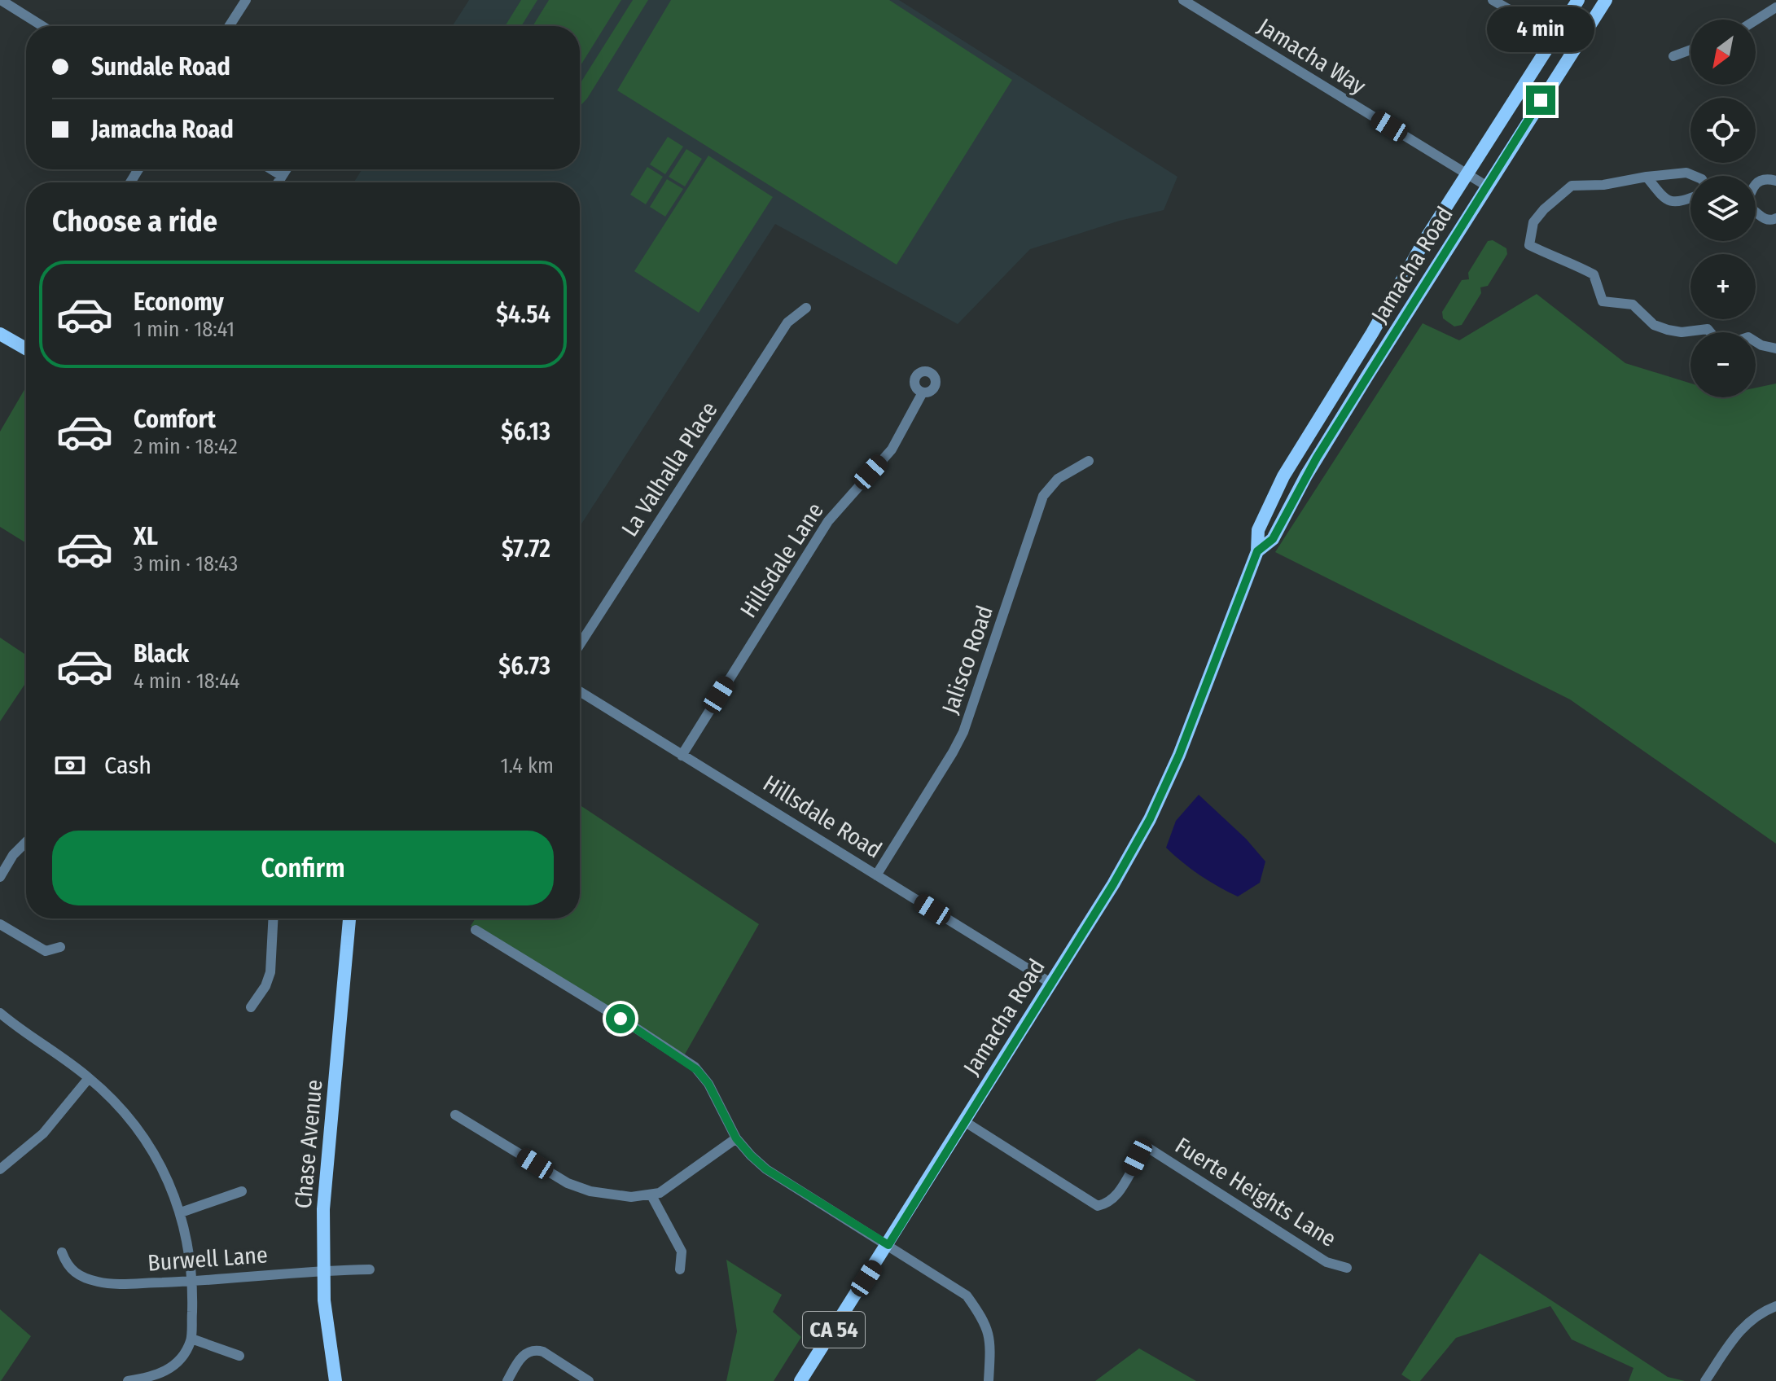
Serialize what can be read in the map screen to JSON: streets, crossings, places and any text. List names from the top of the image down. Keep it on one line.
{"streets":{"main road":["Jamacha Road","Chase Avenue","CA 54"],"street":["Jamacha Way","La Valhalla Place","Hillsdale Lane","Jalisco Road","Hillsdale Road","Fuerte Heights Lane","Burwell Lane"]},"crossings":[["Jamacha Way","Jamacha Road"],["Jamacha Road","Hillsdale Road"],["Jamacha Road","Fuerte Heights Lane"],["Hillsdale Lane","Hillsdale Road"],["Jalisco Road","Hillsdale Road"],["Chase Avenue","Burwell Lane"]],"north":"bottom left","page":{"bubble":"4 min","map_buttons":["+","−"],"banner":["Sundale Road","Jamacha Road"],"heading":"Choose a ride","list":[{"name":"Economy","note":"1 min · 18:41","value":"$4.54"},{"name":"Comfort","note":"2 min · 18:42","value":"$6.13"},{"name":"XL","note":"3 min · 18:43","value":"$7.72"},{"name":"Black","note":"4 min · 18:44","value":"$6.73"}],"pay":["Cash","1.4 km"],"buttons":"Confirm"}}
